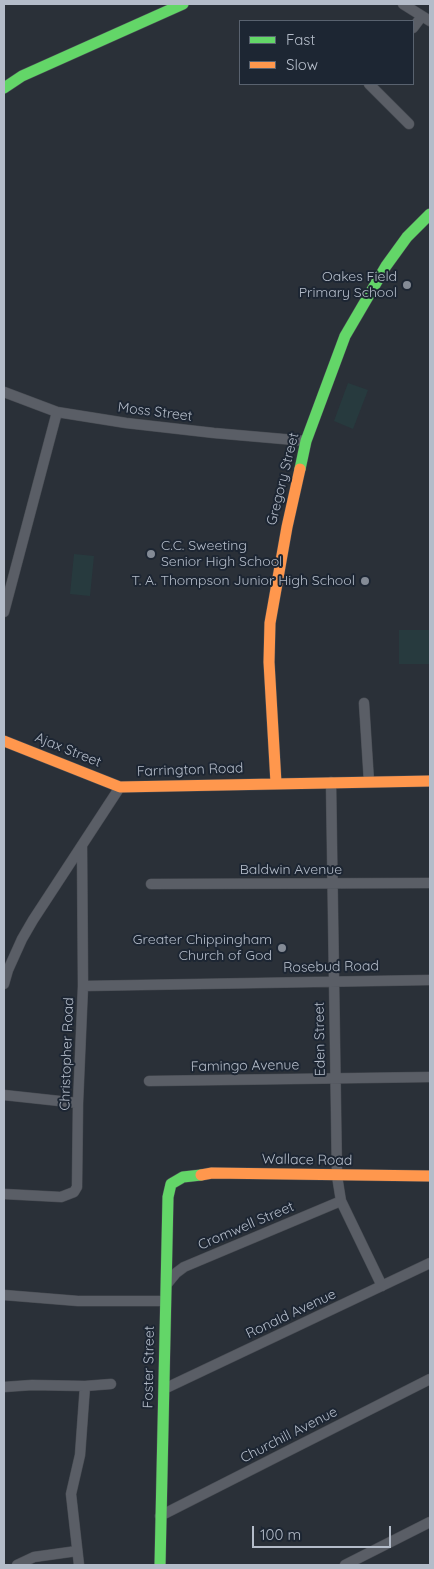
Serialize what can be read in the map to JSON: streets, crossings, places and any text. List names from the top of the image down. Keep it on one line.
{"streets":{"street":["Moss Street","Gregory Street","Ajax Street","Farrington Road","Baldwin Avenue","Rosebud Road","Eden Street","Christopher Road","Famingo Avenue","Wallace Road","Cromwell Street","Ronald Avenue","Foster Street","Churchill Avenue"]},"crossings":[["Moss Street","Gregory Street"],["Gregory Street","Farrington Road"],["Ajax Street","Farrington Road"],["Farrington Road","Eden Street"],["Farrington Road","Christopher Road"],["Baldwin Avenue","Eden Street"],["Rosebud Road","Eden Street"],["Rosebud Road","Christopher Road"],["Eden Street","Famingo Avenue"],["Eden Street","Wallace Road"],["Eden Street","Cromwell Street"],["Eden Street","Ronald Avenue"],["Wallace Road","Foster Street"],["Cromwell Street","Foster Street"],["Ronald Avenue","Foster Street"],["Foster Street","Churchill Avenue"]],"places":["Oakes Field Primary School","C.C. Sweeting Senior High School","T. A. Thompson Junior High School","Greater Chippingham Church of God"],"legend":["Fast","Slow"],"scale_bar":"100 m"}
